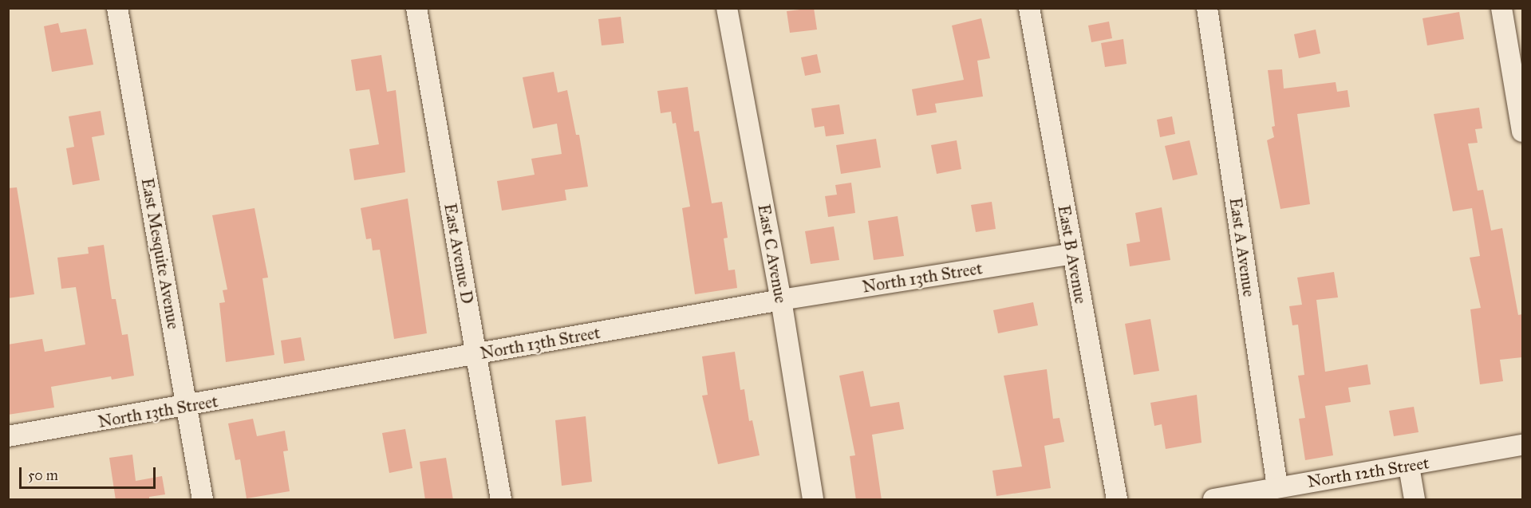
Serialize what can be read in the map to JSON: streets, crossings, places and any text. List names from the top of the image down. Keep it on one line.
{"streets":{"street":["East A Avenue","East Mesquite Avenue","East Avenue D","East C Avenue","East B Avenue","North 13th Street","North 12th Street"]},"crossings":[["East A Avenue","North 12th Street"],["East Mesquite Avenue","North 13th Street"],["East Avenue D","North 13th Street"],["East C Avenue","North 13th Street"],["East B Avenue","North 13th Street"]],"scale_bar":"50 m"}
